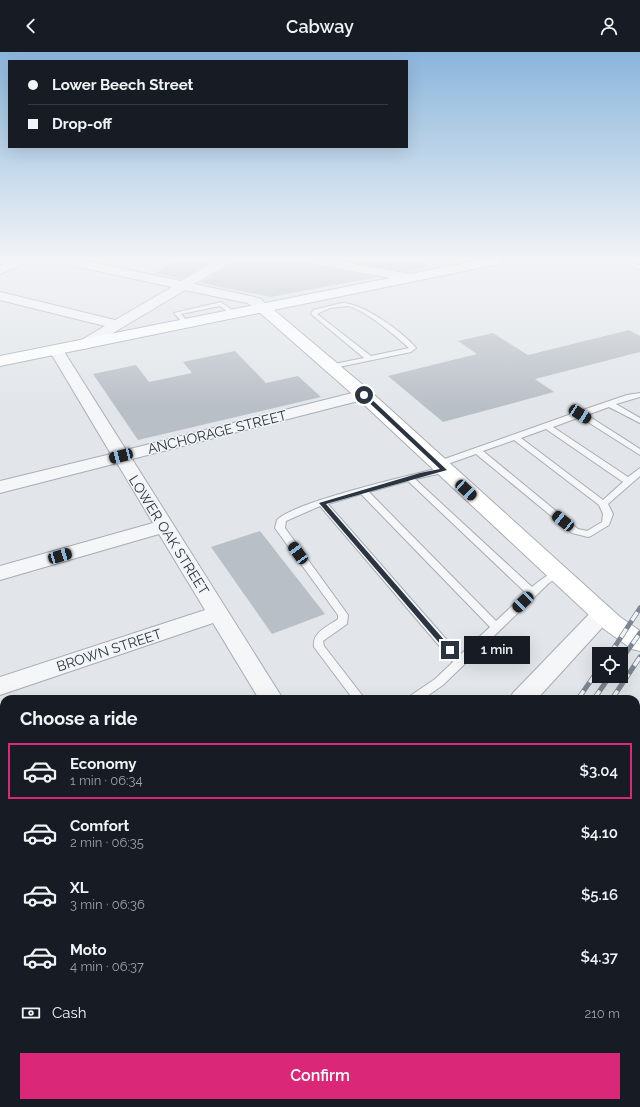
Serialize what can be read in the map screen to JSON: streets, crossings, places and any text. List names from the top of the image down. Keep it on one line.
{"streets":{"street":["ANCHORAGE STREET","LOWER OAK STREET","BROWN STREET"]},"crossings":[["ANCHORAGE STREET","LOWER OAK STREET"],["LOWER OAK STREET","BROWN STREET"]],"page":{"header":"Cabway","banner":["Lower Beech Street","Drop-off"],"bubble":"1 min","heading":"Choose a ride","list":[{"name":"Economy","note":"1 min · 06:34","value":"$3.04"},{"name":"Comfort","note":"2 min · 06:35","value":"$4.10"},{"name":"XL","note":"3 min · 06:36","value":"$5.16"},{"name":"Moto","note":"4 min · 06:37","value":"$4.37"}],"pay":["Cash","210 m"],"buttons":"Confirm"}}
